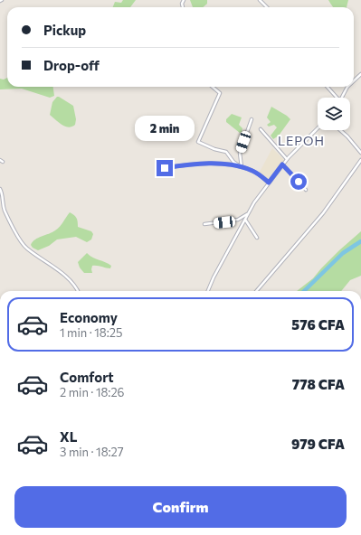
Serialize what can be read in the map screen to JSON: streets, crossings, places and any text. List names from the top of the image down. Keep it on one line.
{"districts":["LEPOH"],"page":{"banner":["Pickup","Drop-off"],"bubble":"2 min","list":[{"name":"Economy","note":"1 min · 18:25","value":"576 CFA"},{"name":"Comfort","note":"2 min · 18:26","value":"778 CFA"},{"name":"XL","note":"3 min · 18:27","value":"979 CFA"}],"buttons":"Confirm"}}
